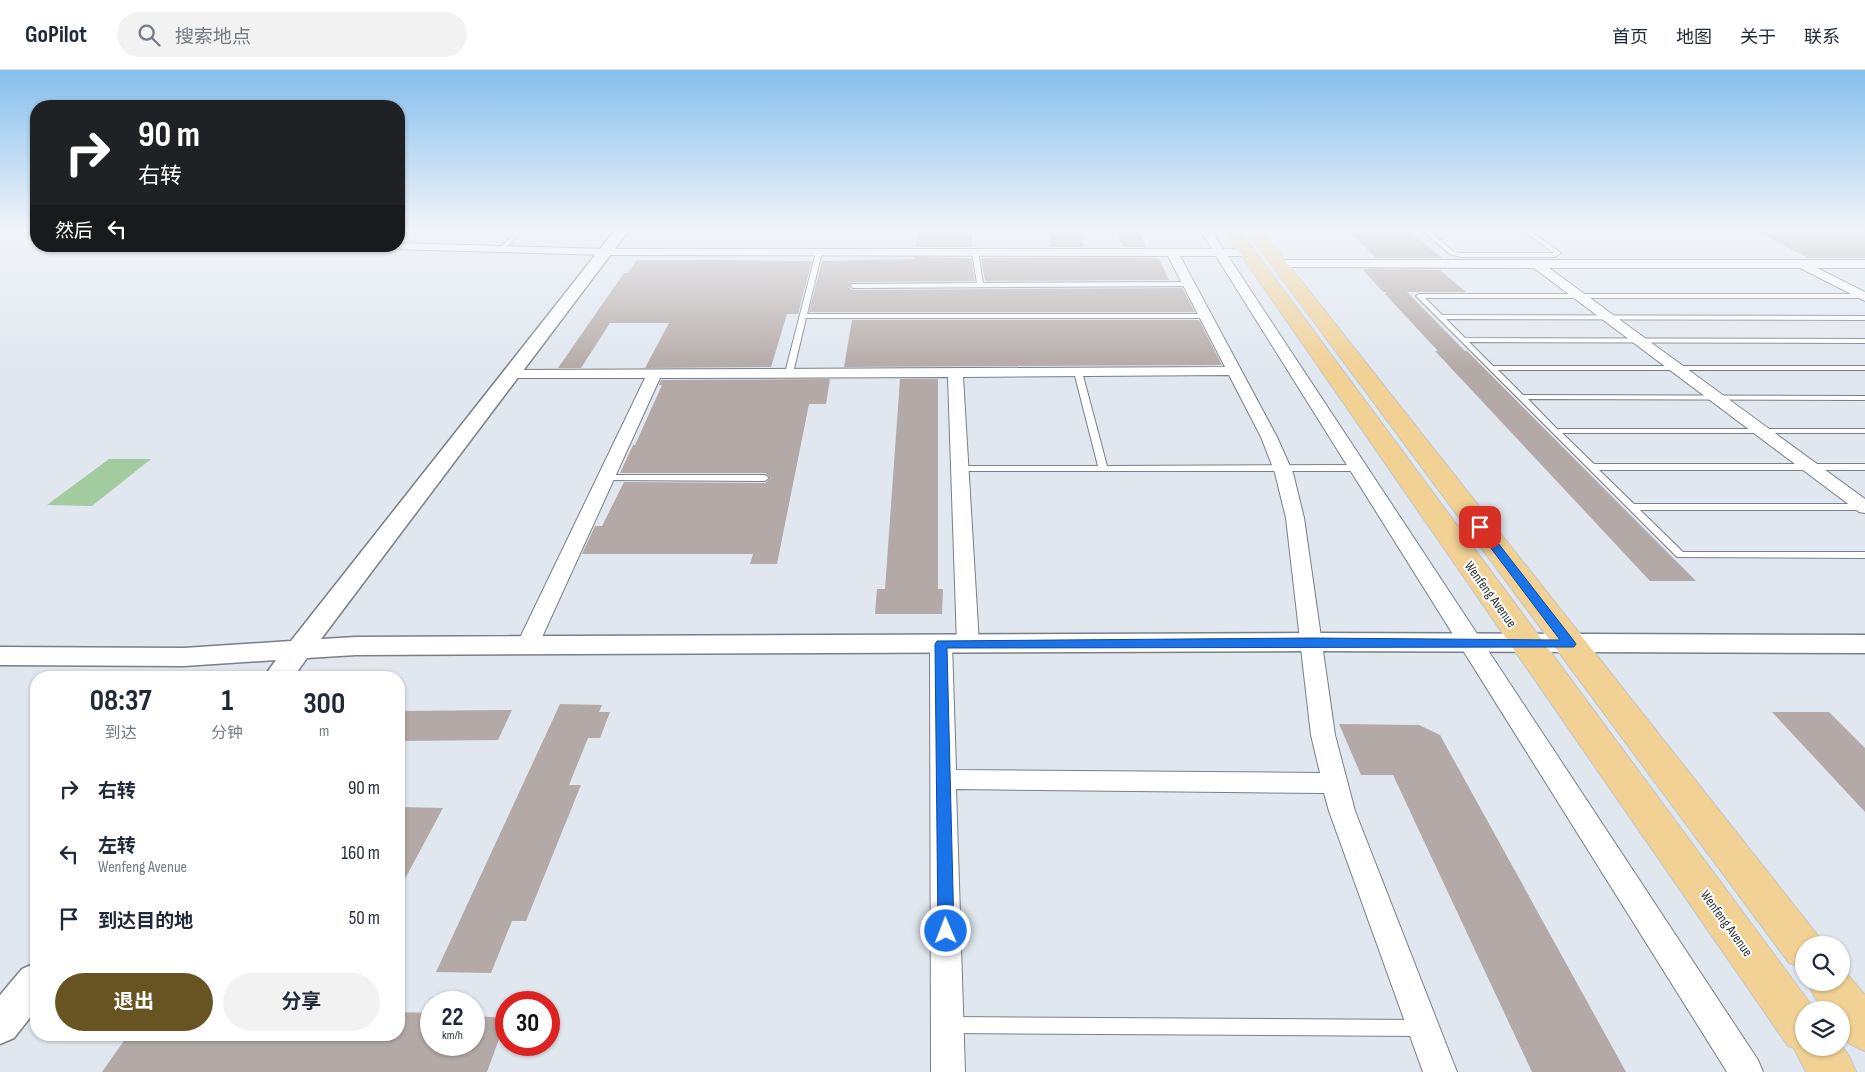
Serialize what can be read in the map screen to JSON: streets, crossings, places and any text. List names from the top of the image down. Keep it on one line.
{"streets":{"main road":["Wenfeng Avenue"]},"page":{"header":"GoPilot","search":"搜索地点","nav":["首页","地图","关于","联系"],"turn":["90 m","右转"],"then":"然后","eta":["08:37","到达","1","分钟","300","m"],"list":[{"name":"右转","value":"90 m"},{"name":"左转","note":"Wenfeng Avenue","value":"160 m"},{"name":"到达目的地","value":"50 m"}],"buttons":["退出","分享"],"speed":"22 km/h","limit":"30"}}
